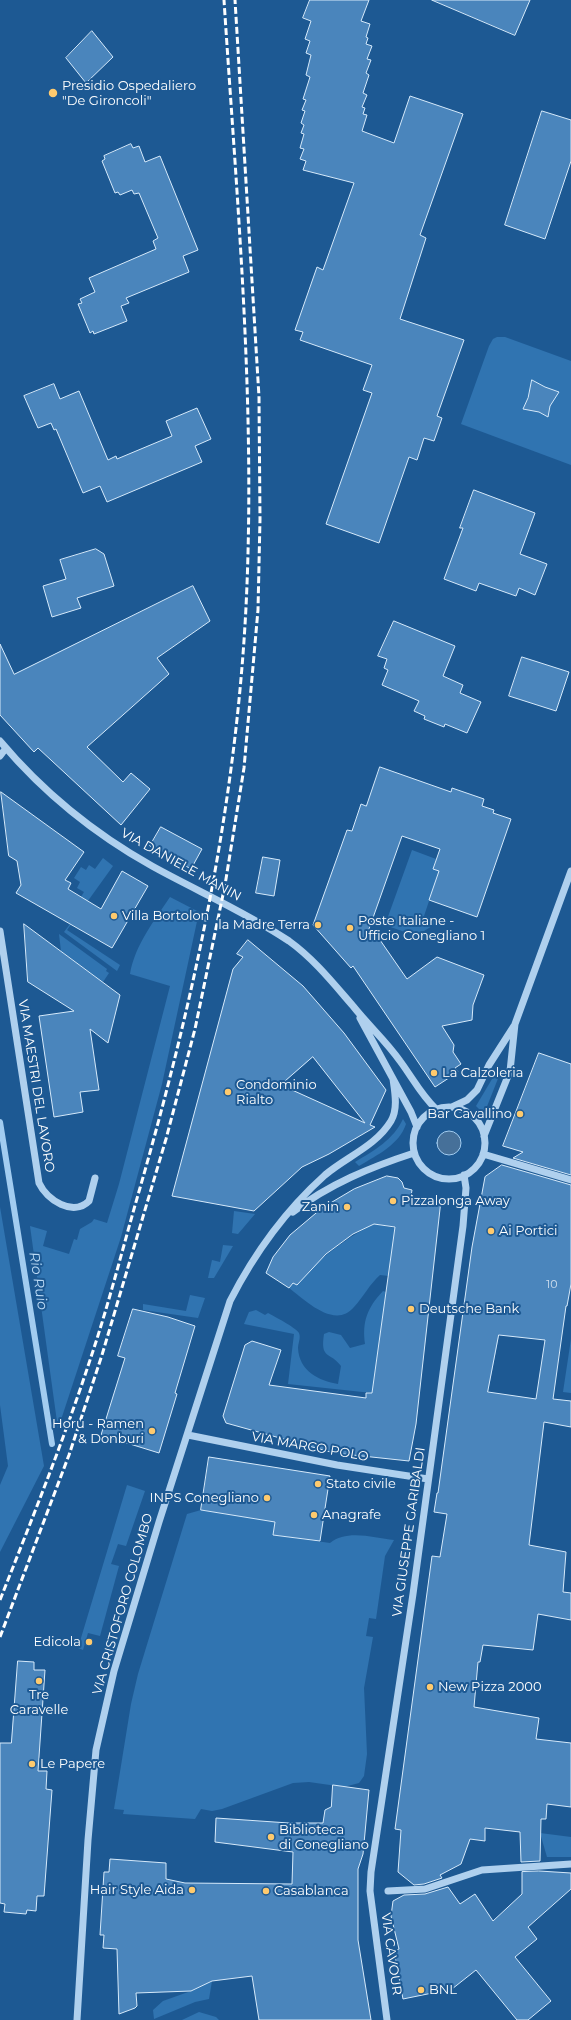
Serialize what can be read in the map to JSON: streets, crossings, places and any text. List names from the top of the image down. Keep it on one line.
{"streets":{"street":["VIA DANIELE MANIN","VIA MAESTRI DEL LAVORO","VIA MARCO POLO","VIA GIUSEPPE GARIBALDI","VIA CRISTOFORO COLOMBO","VIA CAVOUR"]},"crossings":[["VIA DANIELE MANIN","VIA GIUSEPPE GARIBALDI"],["VIA DANIELE MANIN","VIA CRISTOFORO COLOMBO"],["VIA MARCO POLO","VIA GIUSEPPE GARIBALDI"],["VIA MARCO POLO","VIA CRISTOFORO COLOMBO"],["VIA GIUSEPPE GARIBALDI","VIA CRISTOFORO COLOMBO"],["VIA GIUSEPPE GARIBALDI","VIA CAVOUR"]],"water":["Rio Ruio"],"places":["Presidio Ospedaliero \"De Gironcoli\"","Villa Bortolon","la Madre Terra","Poste Italiane - Ufficio Conegliano 1","La Calzoleria","Condominio Rialto","Bar Cavallino","Pizzalonga Away","Zanin","Ai Portici","Deutsche Bank","Horu - Ramen & Donburi","Stato civile","INPS Conegliano","Anagrafe","Edicola","Tre Caravelle","New Pizza 2000","Le Papere","Biblioteca di Conegliano","Hair Style Aida","Casablanca","BNL"],"house_numbers":["10"]}
